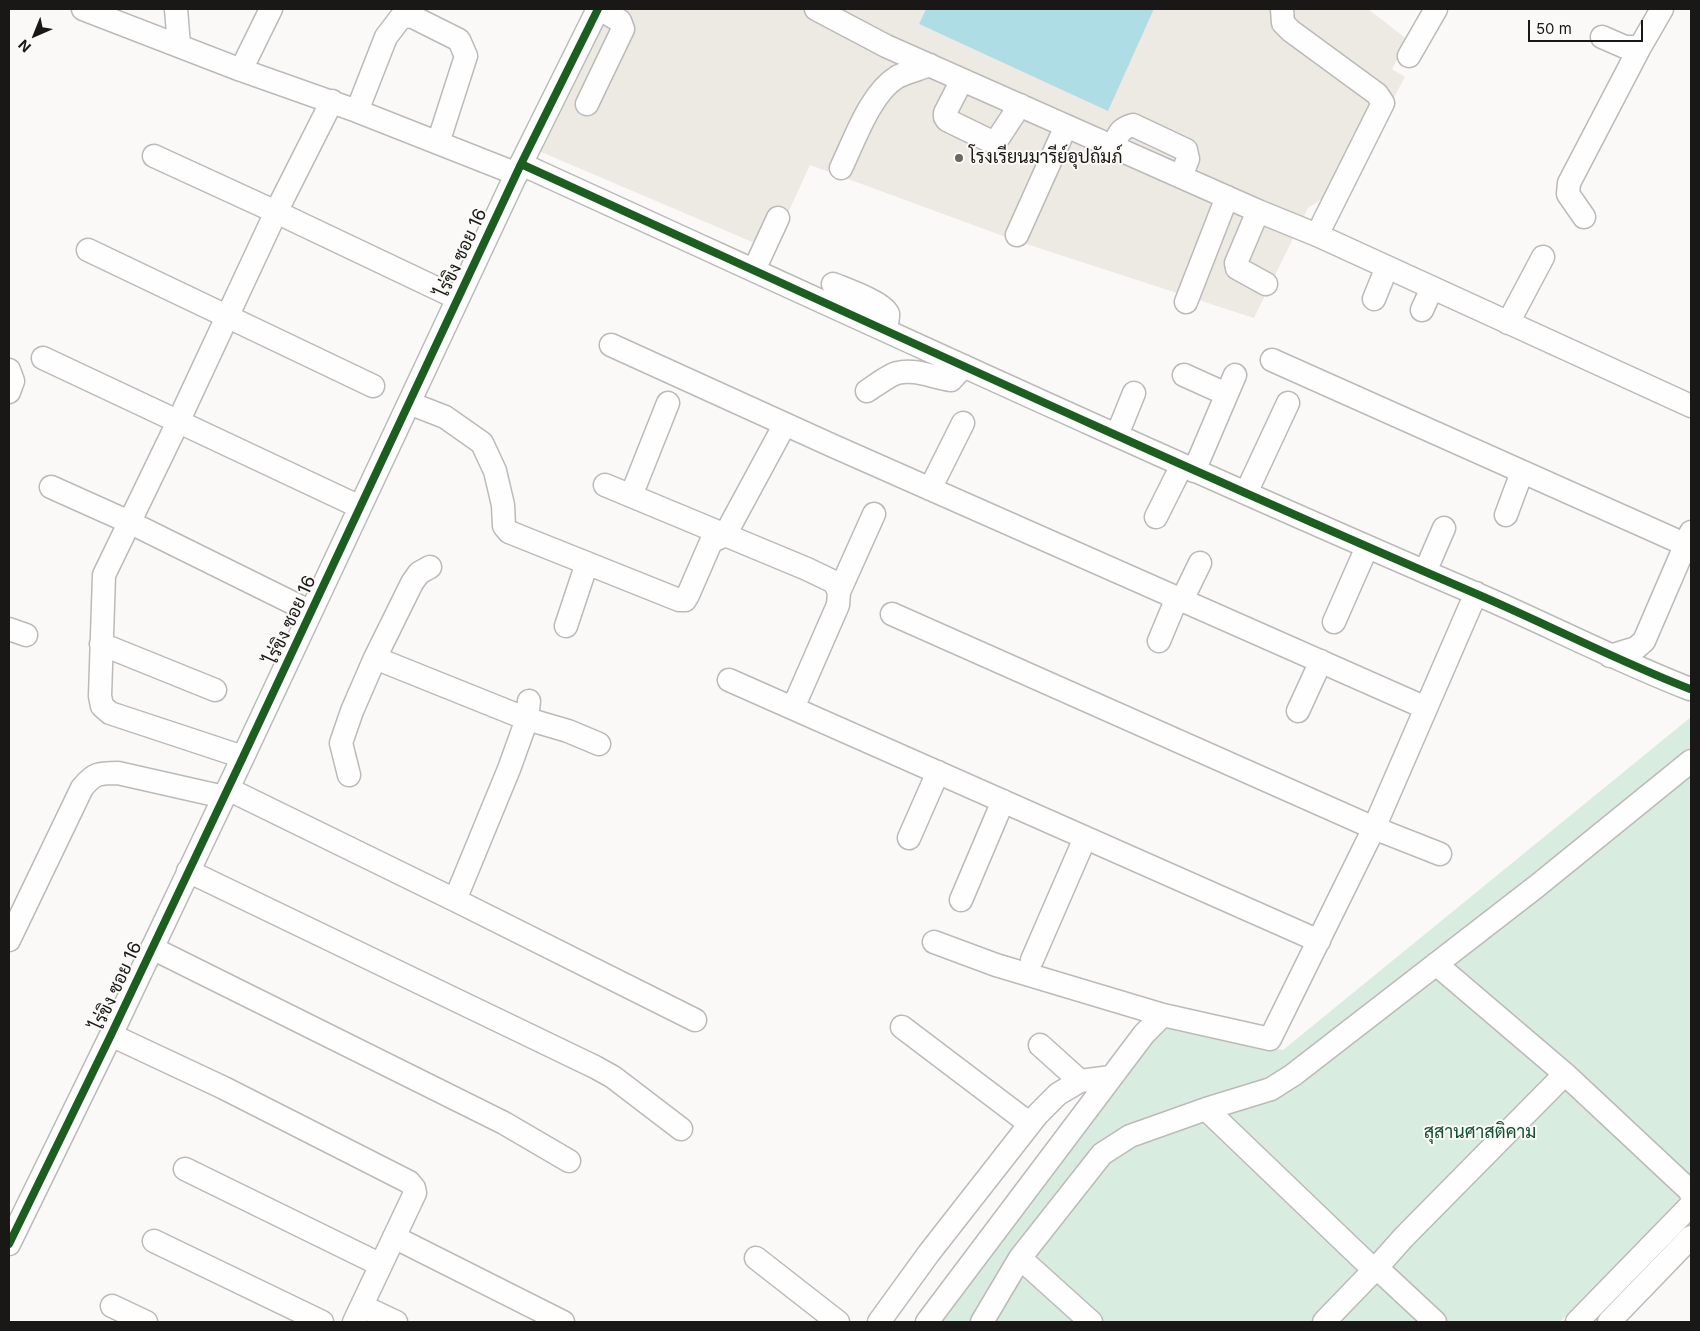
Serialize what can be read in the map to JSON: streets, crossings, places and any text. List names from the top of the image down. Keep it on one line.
{"streets":{"street":["ไร่ขิง ซอย 16"]},"parks":["สุสานศาสติคาม"],"places":["โรงเรียนมารีย์อุปถัมภ์"],"scale_bar":"50 m","north":"bottom left"}
